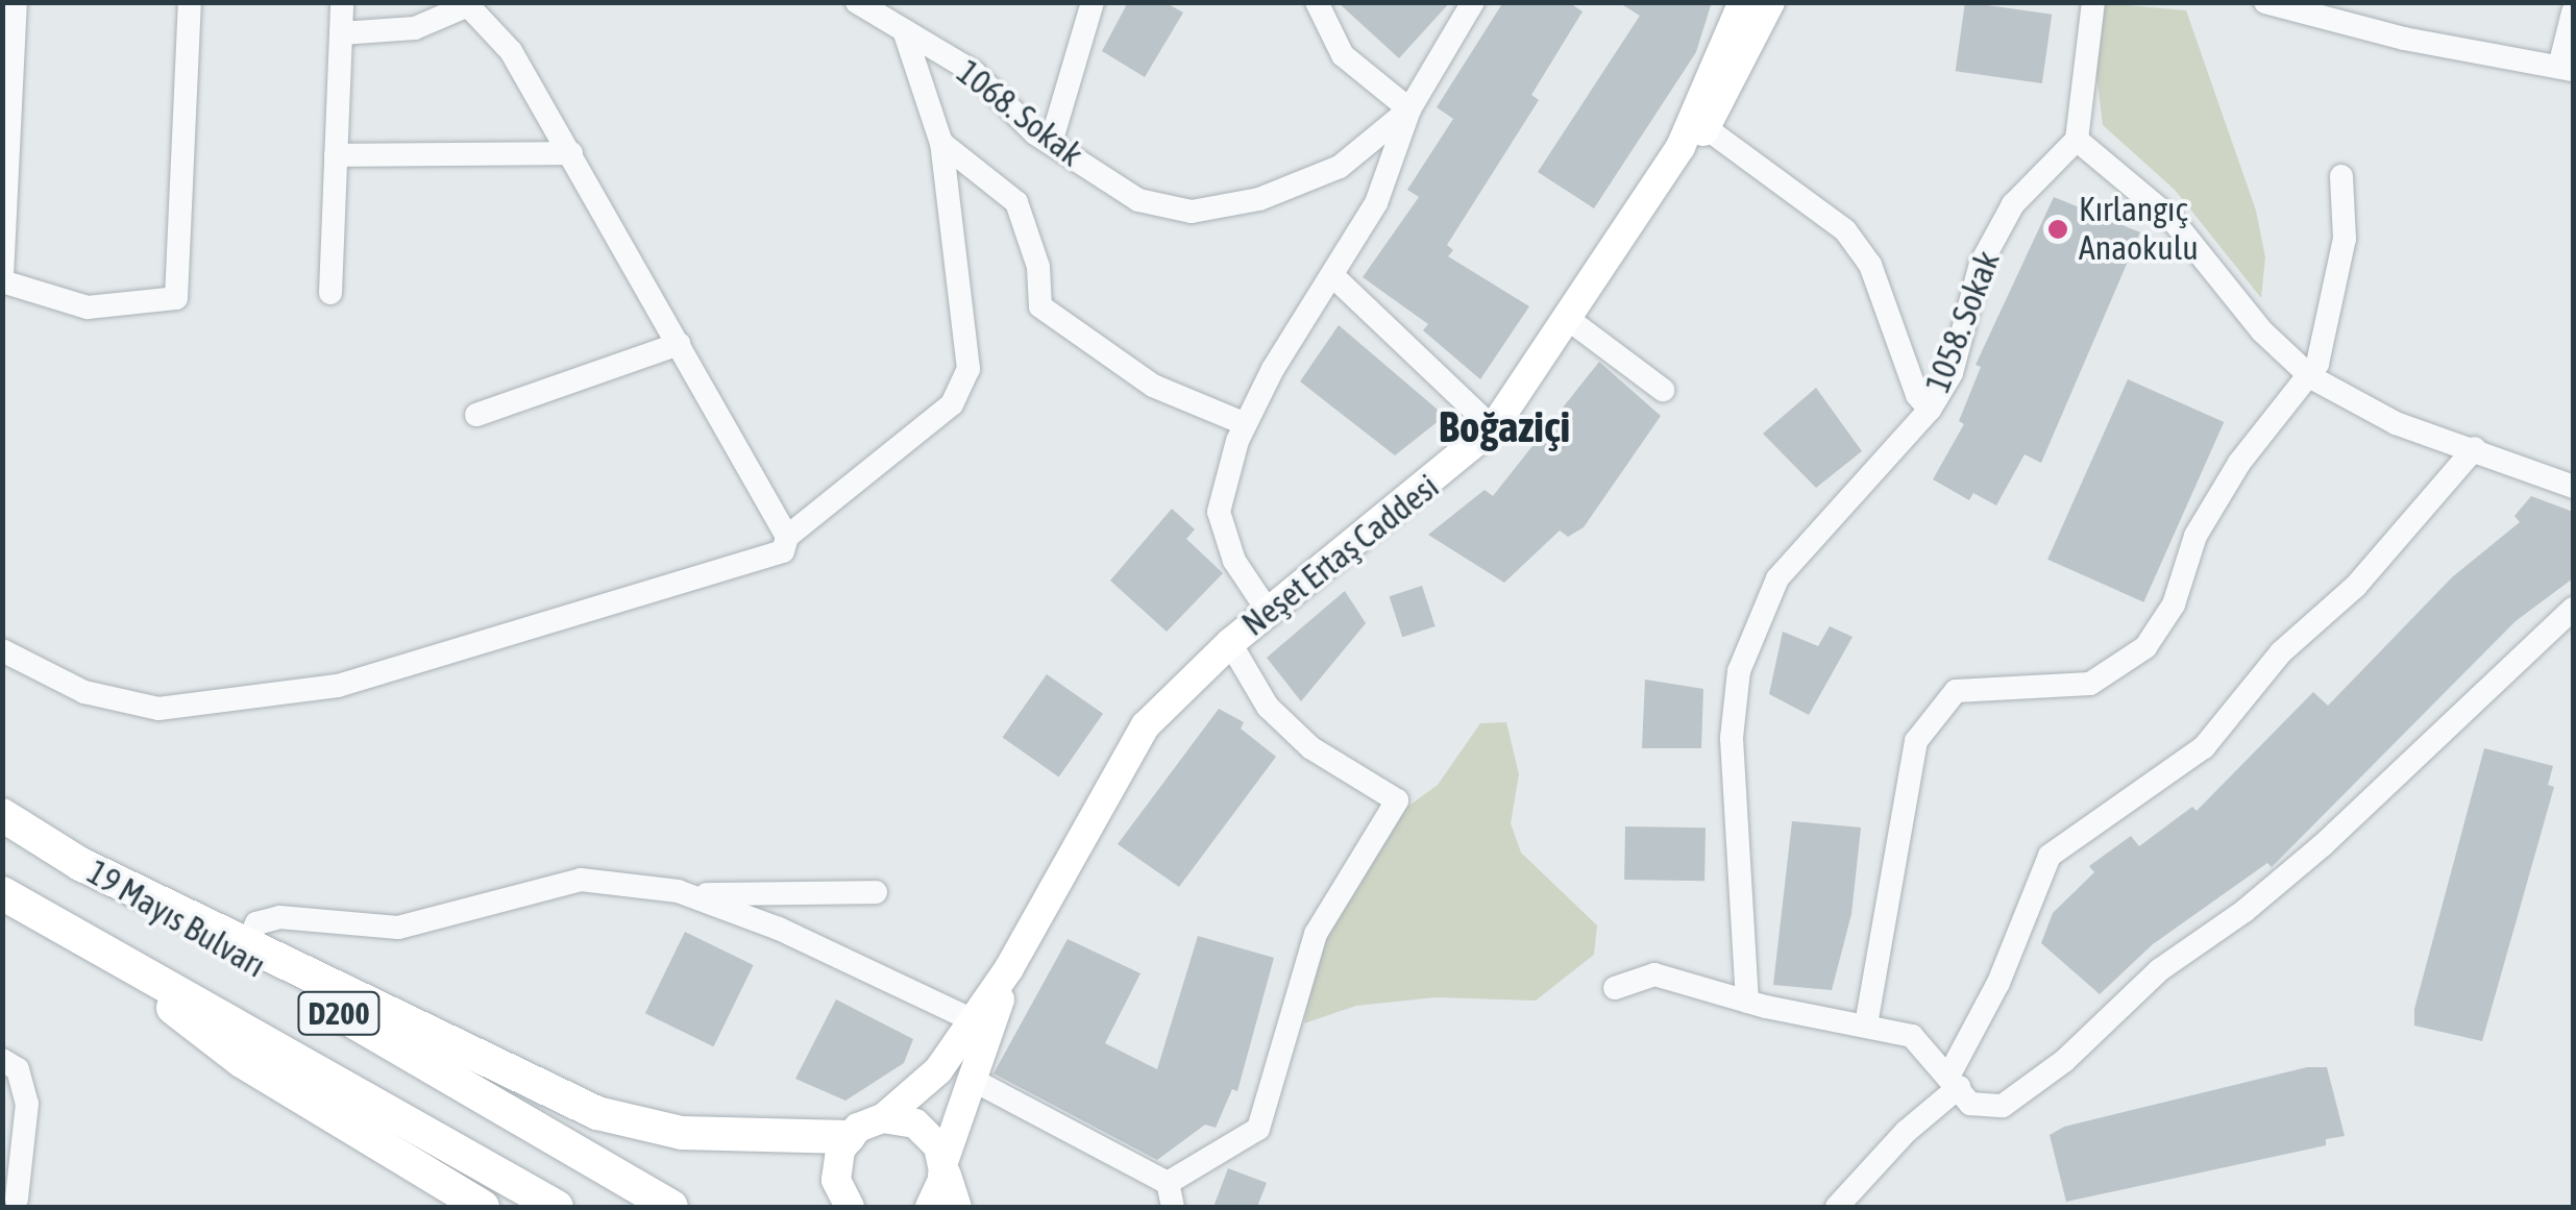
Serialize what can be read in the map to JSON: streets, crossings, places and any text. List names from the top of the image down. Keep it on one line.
{"streets":{"highway":["19 Mayıs Bulvarı","D200"],"main road":["Neşet Ertaş Caddesi"],"street":["1068. Sokak","1058. Sokak"]},"districts":["Boğaziçi"],"places":["Kırlangıç Anaokulu"]}
